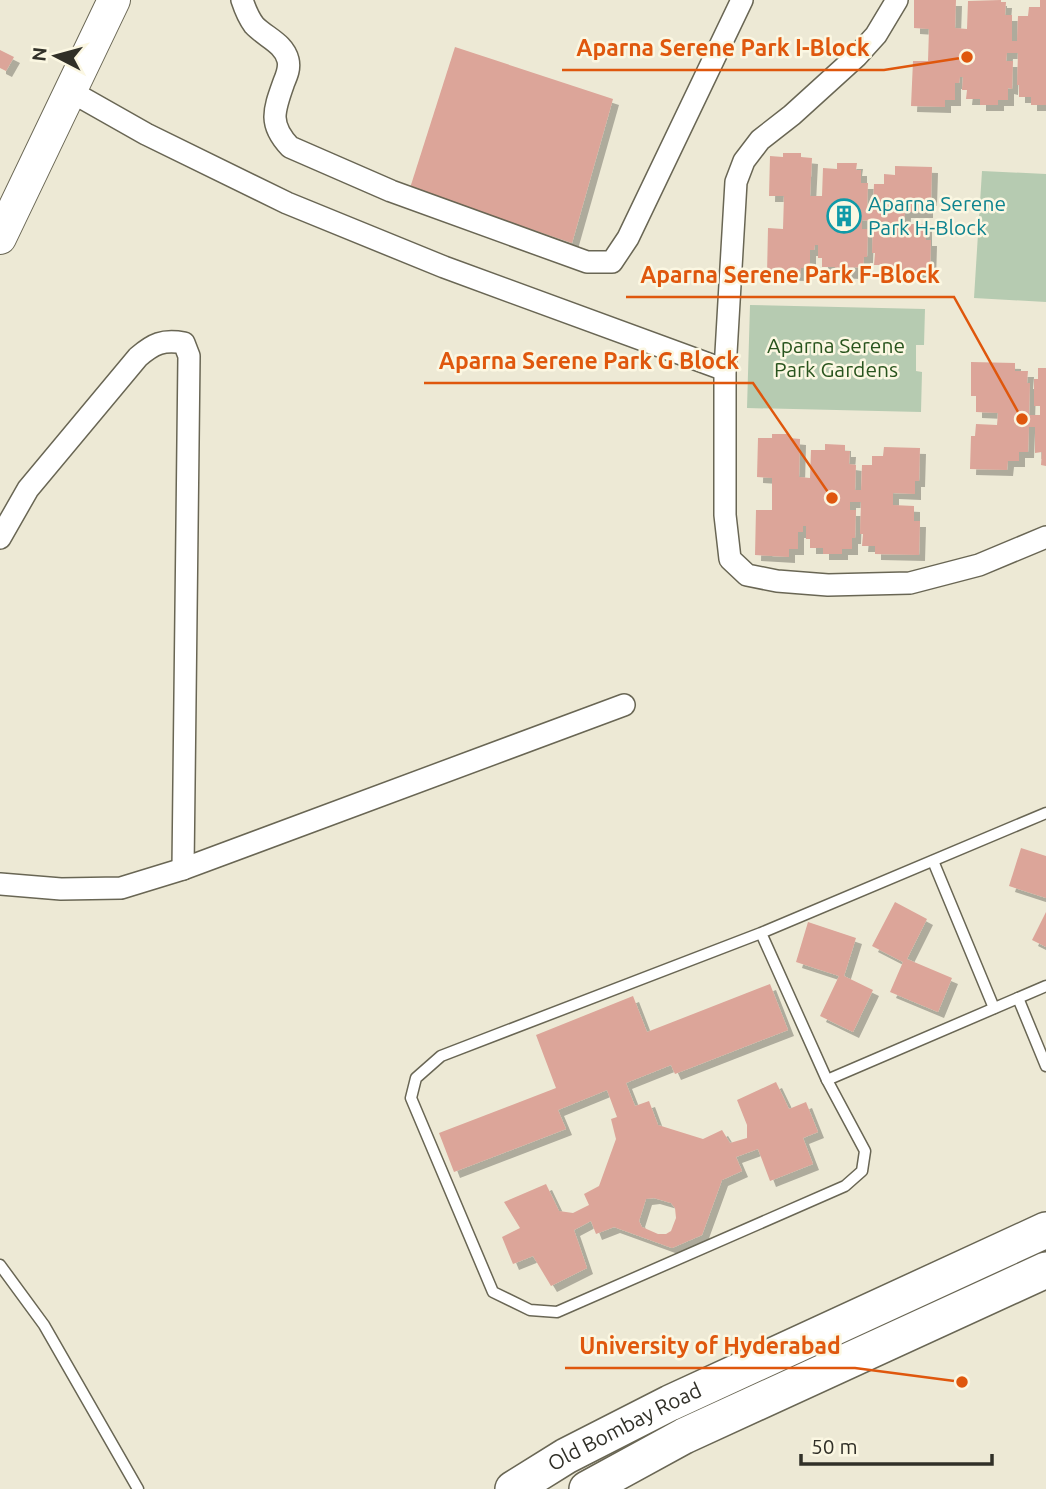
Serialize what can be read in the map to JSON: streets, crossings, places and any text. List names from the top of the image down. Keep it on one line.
{"streets":{"main road":["Old Bombay Road"]},"parks":["Aparna Serene Park Gardens"],"places":{"other":["Aparna Serene Park I-Block","Aparna Serene Park F-Block","Aparna Serene Park G Block","University of Hyderabad"],"building":["Aparna Serene Park H-Block"]},"scale_bar":"50 m","north":"left"}
